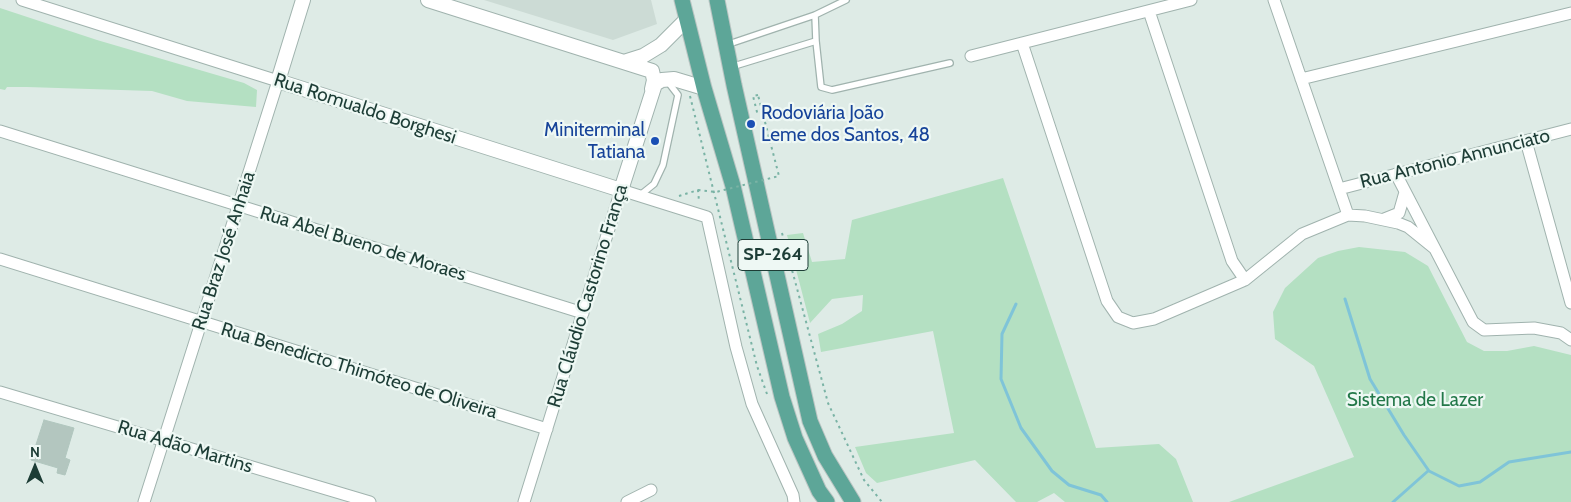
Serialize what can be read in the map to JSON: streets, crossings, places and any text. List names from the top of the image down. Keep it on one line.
{"streets":{"main road":["SP-264"],"street":["Rua Romualdo Borghesi","Rua Antonio Annunciato","Rua Abel Bueno de Moraes","Rua Braz José Anhaia","Rua Cláudio Castorino França","Rua Benedicto Thimóteo de Oliveira","Rua Adão Martins"]},"crossings":[["Rua Romualdo Borghesi","Rua Braz José Anhaia"],["Rua Romualdo Borghesi","Rua Cláudio Castorino França"],["Rua Abel Bueno de Moraes","Rua Braz José Anhaia"],["Rua Abel Bueno de Moraes","Rua Cláudio Castorino França"],["Rua Braz José Anhaia","Rua Benedicto Thimóteo de Oliveira"],["Rua Braz José Anhaia","Rua Adão Martins"],["Rua Cláudio Castorino França","Rua Benedicto Thimóteo de Oliveira"]],"parks":["Sistema de Lazer"],"places":["Rodoviária João Leme dos Santos, 48","Miniterminal Tatiana"],"north":"top"}
